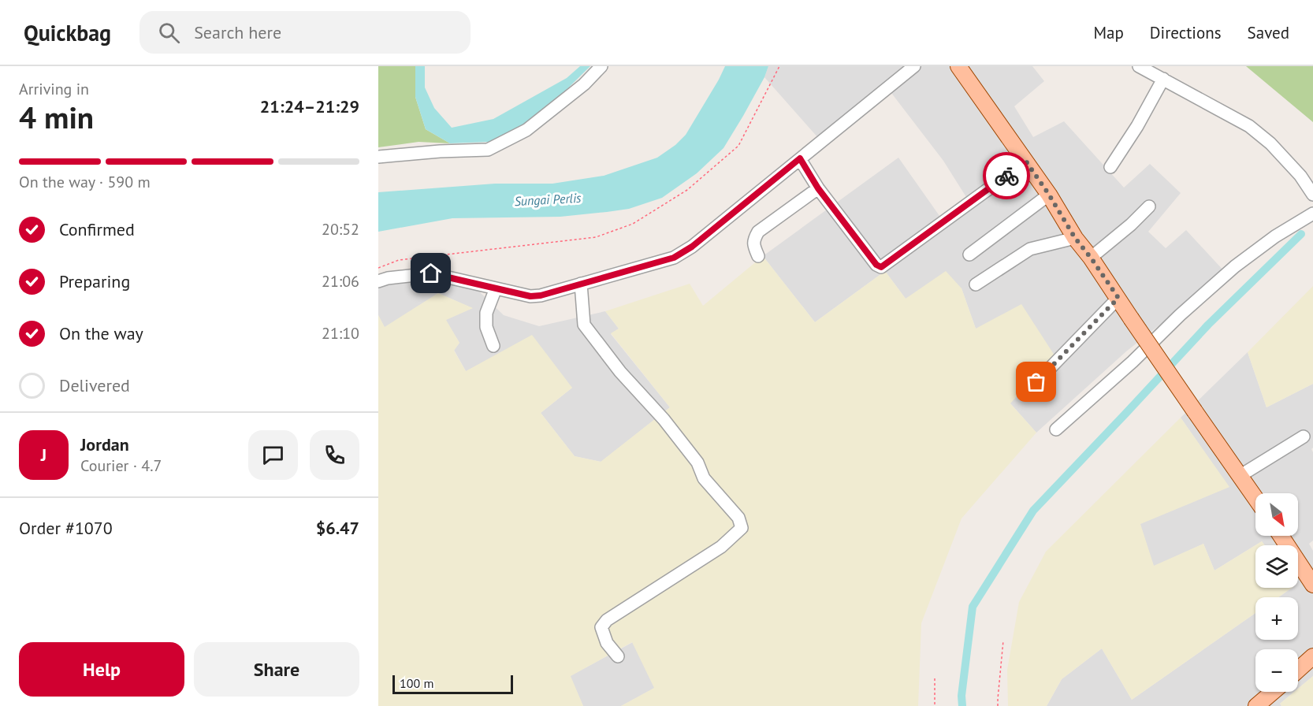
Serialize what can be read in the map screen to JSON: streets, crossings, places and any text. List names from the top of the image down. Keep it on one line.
{"water":["Sungai Perlis"],"scale_bar":"100 m","north":"bottom right","page":{"header":"Quickbag","search":"Search here","nav":["Map","Directions","Saved"],"heading":["4 min","Arriving in","21:24–21:29"],"panel":["Jordan","Courier · 4.7","Order #1070","$6.47"],"bar":"On the way · 590 m","list":[["Confirmed","20:52"],["Preparing","21:06"],["On the way","21:10"],"Delivered"],"round":"J","map_buttons":["+","−"],"buttons":["Help","Share"],"scale":"100 m"}}
